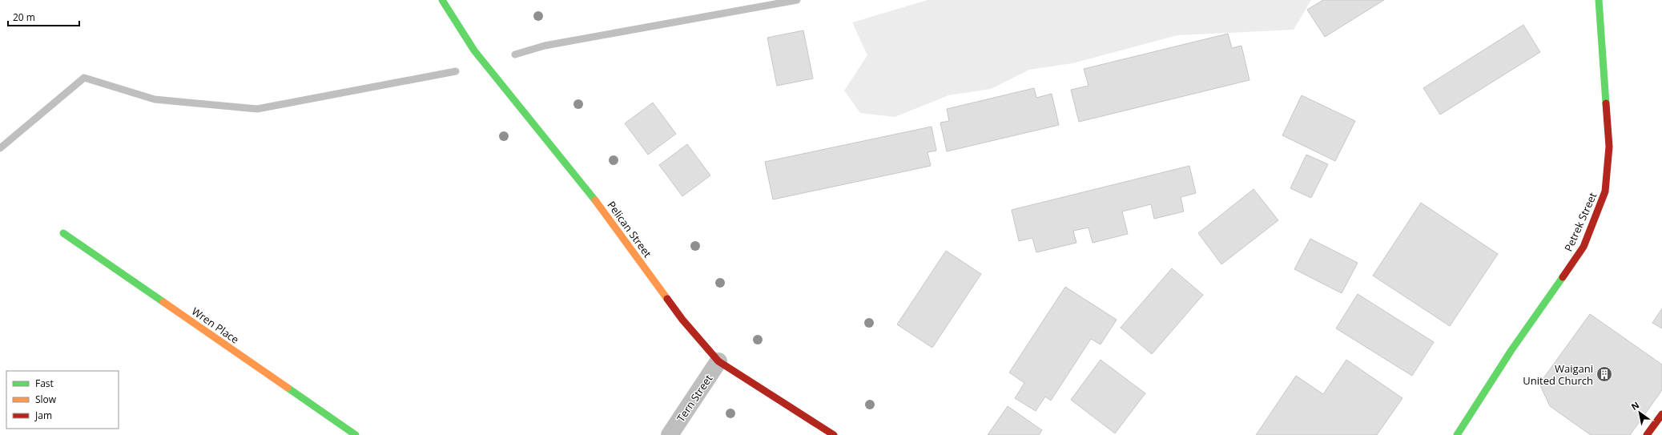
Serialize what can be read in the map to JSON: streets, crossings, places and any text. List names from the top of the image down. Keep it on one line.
{"streets":{"street":["Petrek Street","Pelican Street","Wren Place","Tern Street"]},"crossings":[["Pelican Street","Tern Street"]],"places":{"building":["Waigani United Church"]},"legend":["Fast","Slow","Jam"],"scale_bar":"20 m","north":"top left"}
